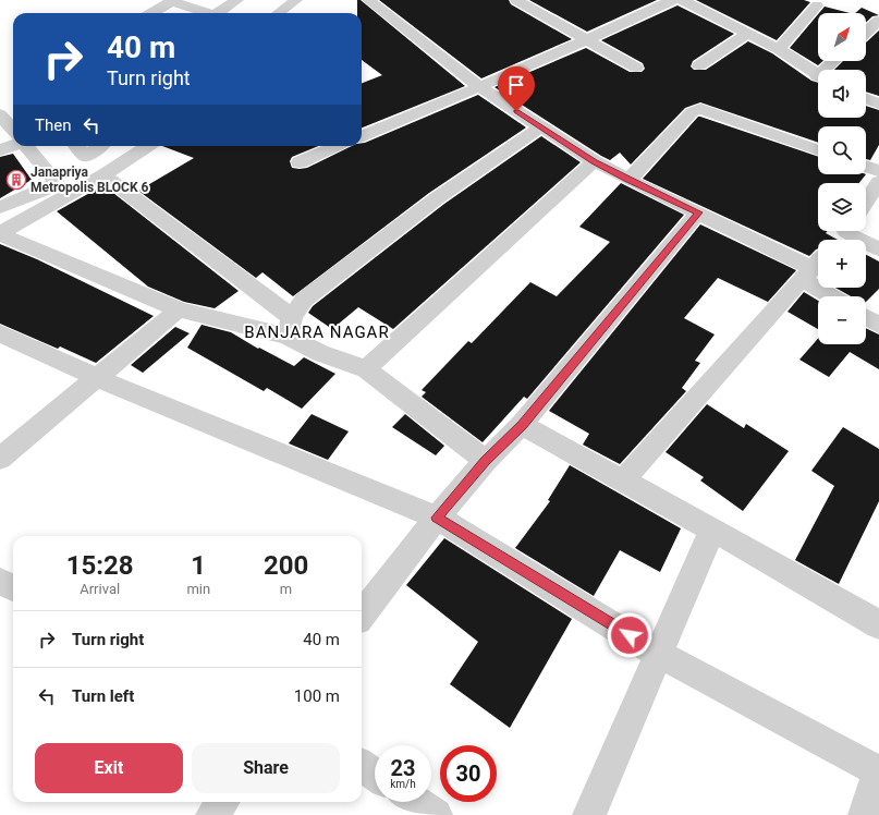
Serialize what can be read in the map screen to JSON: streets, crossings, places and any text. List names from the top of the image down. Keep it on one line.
{"districts":["BANJARA NAGAR"],"places":{"building":["Janapriya Metropolis BLOCK 6"]},"north":"top right","page":{"map_buttons":["+","−"],"turn":["40 m","Turn right"],"then":"Then","eta":["15:28","Arrival","1","min","200","m"],"list":[{"name":"Turn right","value":"40 m"},{"name":"Turn left","value":"100 m"}],"buttons":["Exit","Share"],"speed":"23 km/h","limit":"30"}}
